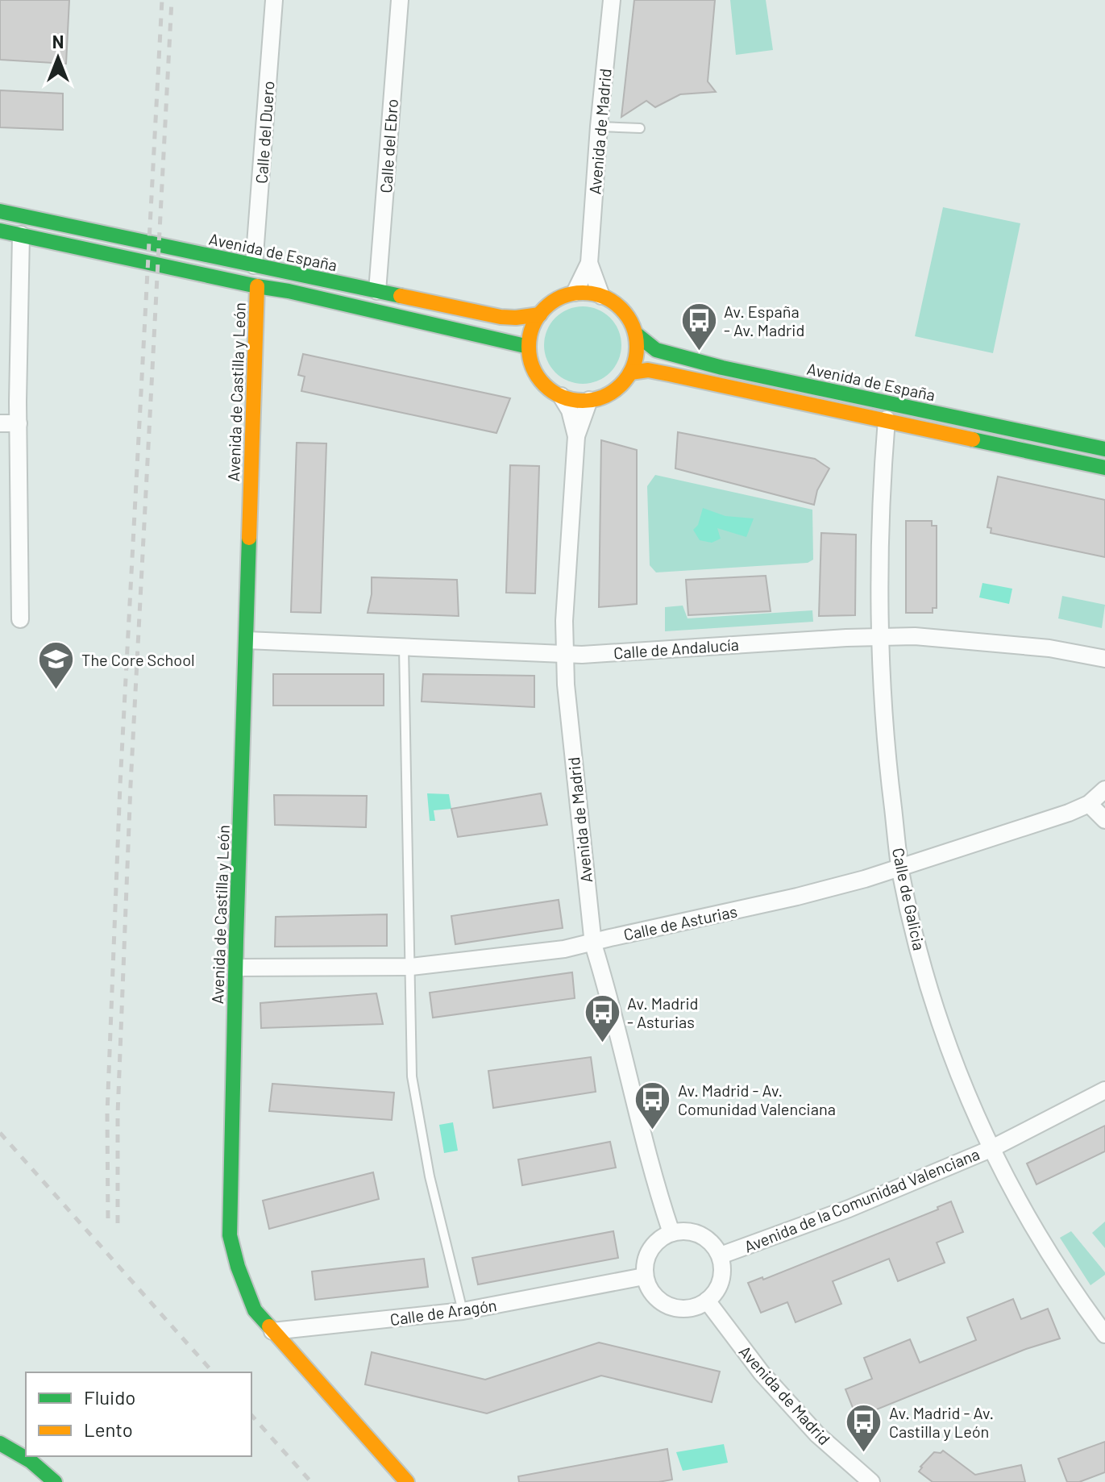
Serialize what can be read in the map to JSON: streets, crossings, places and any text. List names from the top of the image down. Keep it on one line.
{"streets":{"main road":["Avenida de España","Avenida de Castilla y León"],"street":["Avenida de Madrid","Calle del Duero","Calle del Ebro","Calle de Andalucía","Calle de Galicia","Calle de Asturias","Avenida de la Comunidad Valenciana","Calle de Aragón"]},"crossings":[["Avenida de Madrid","Avenida de España"],["Avenida de Madrid","Calle de Andalucía"],["Avenida de Madrid","Calle de Asturias"],["Avenida de Madrid","Avenida de la Comunidad Valenciana"],["Avenida de Madrid","Calle de Aragón"],["Calle del Duero","Avenida de España"],["Calle del Ebro","Avenida de España"],["Avenida de Castilla y León","Calle de Andalucía"],["Avenida de Castilla y León","Calle de Asturias"],["Avenida de Castilla y León","Calle de Aragón"],["Calle de Andalucía","Calle de Galicia"],["Calle de Galicia","Calle de Asturias"],["Calle de Galicia","Avenida de la Comunidad Valenciana"],["Avenida de la Comunidad Valenciana","Calle de Aragón"]],"places":{"bus stop":["Av. España - Av. Madrid","Av. Madrid - Asturias","Av. Madrid - Av. Comunidad Valenciana","Av. Madrid - Av. Castilla y León"],"school or university":["The Core School"]},"legend":["Fluido","Lento"],"north":"top"}
